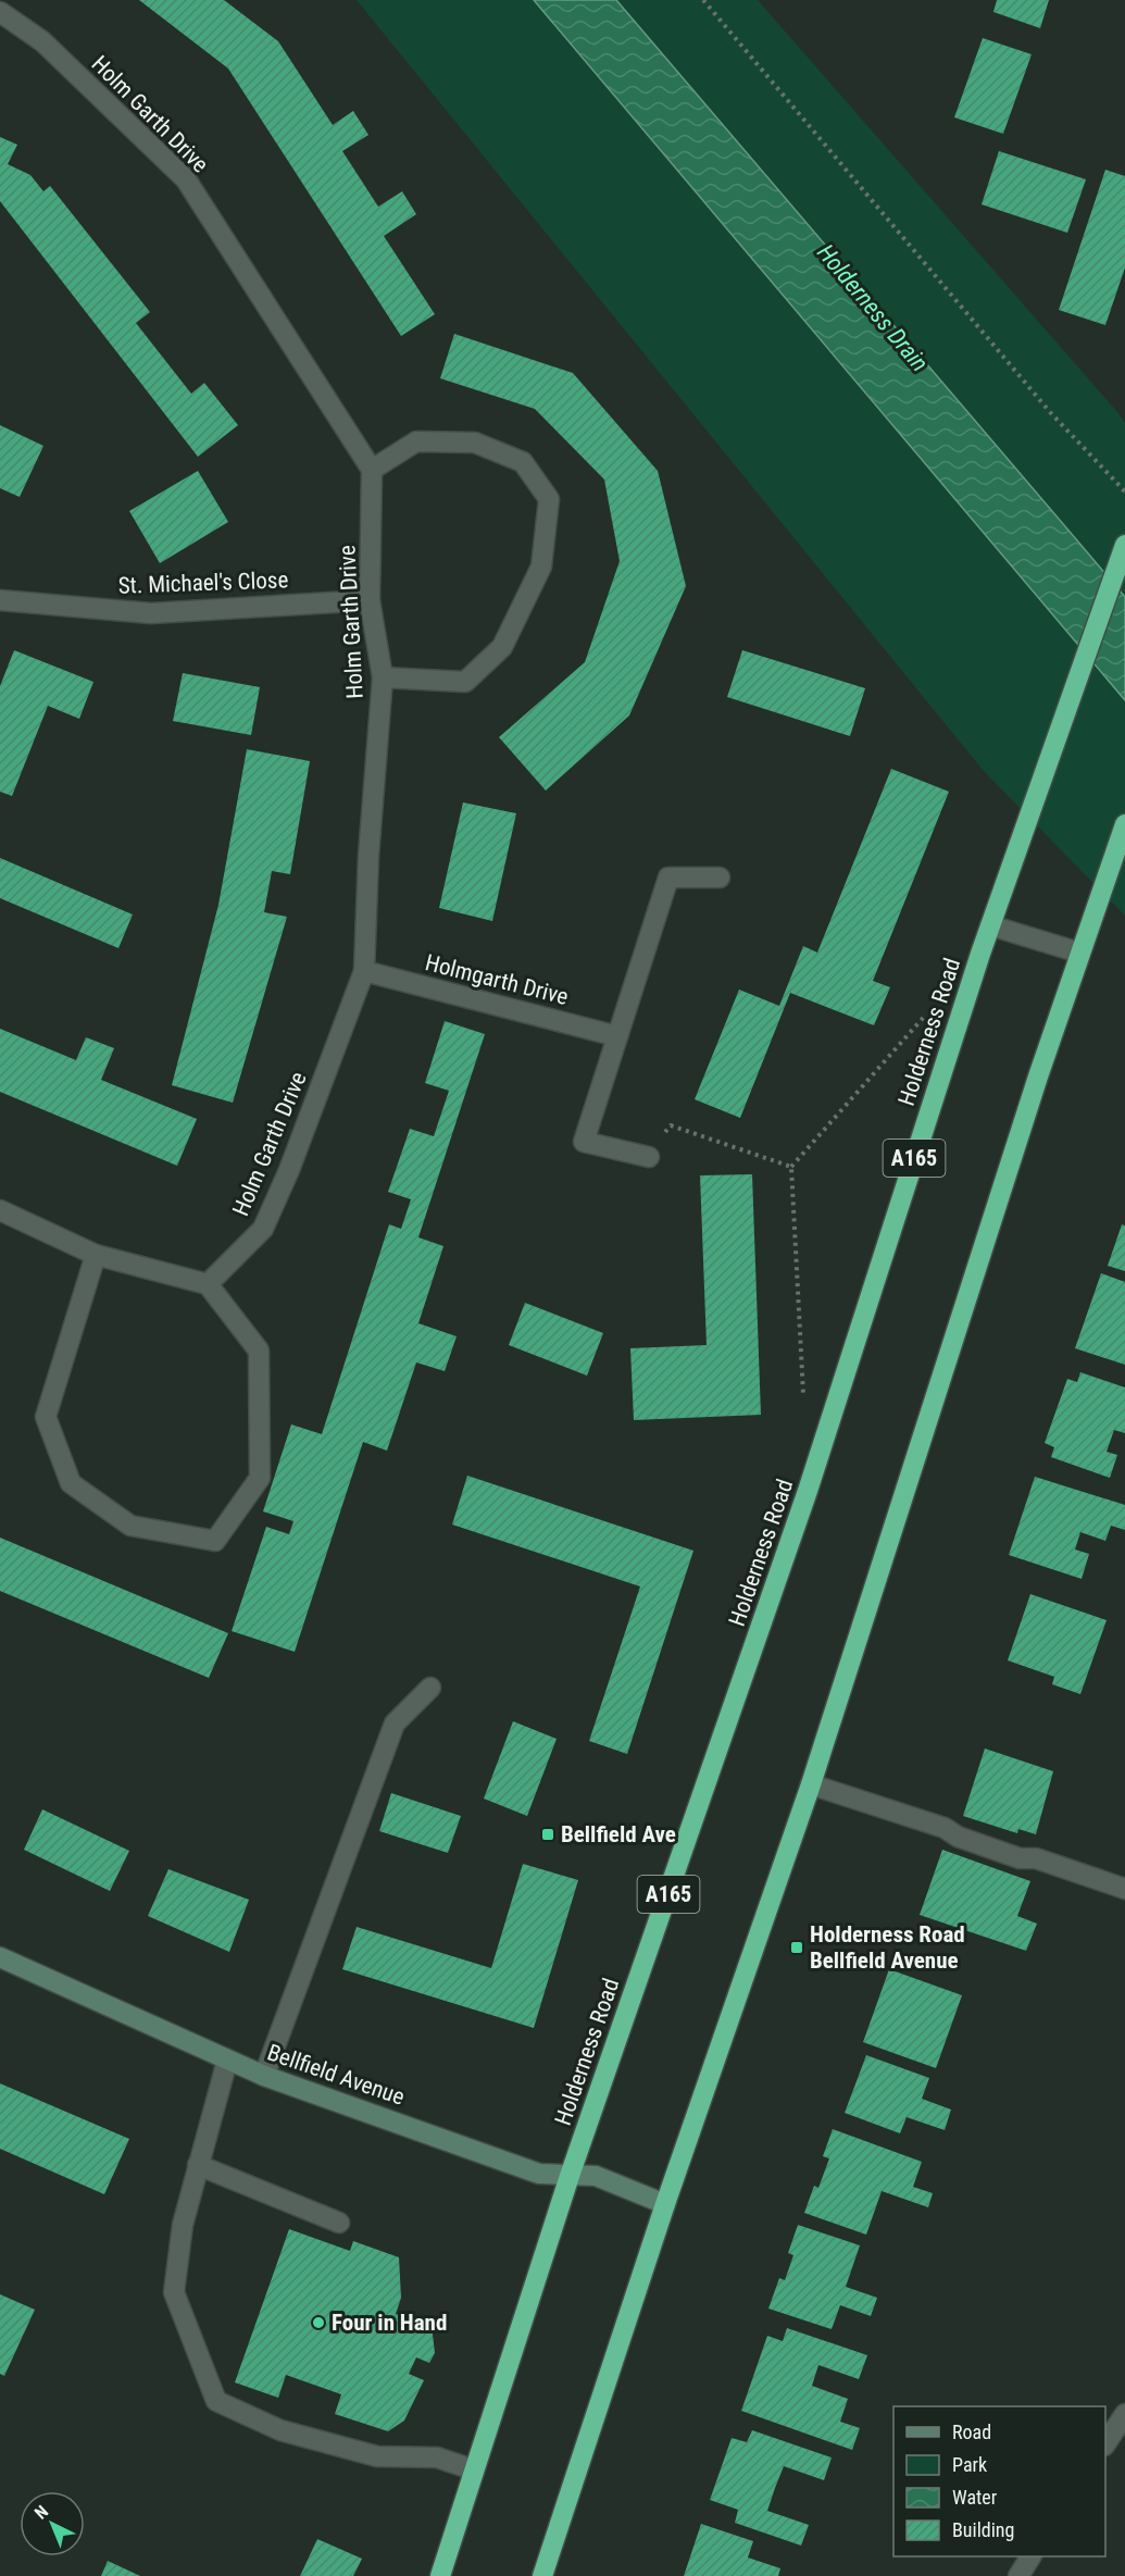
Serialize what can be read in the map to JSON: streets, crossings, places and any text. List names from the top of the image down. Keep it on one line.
{"streets":{"highway":["Holderness Road","A165"],"street":["Holm Garth Drive","St. Michael's Close","Holmgarth Drive","Bellfield Avenue"]},"crossings":[["Holm Garth Drive","St. Michael's Close"],["Holm Garth Drive","Holmgarth Drive"],["Holderness Road","Bellfield Avenue"]],"water":["Holderness Drain"],"places":{"transit":["Bellfield Ave","Holderness Road Bellfield Avenue"],"other":["Four in Hand"]},"legend":["Road","Park","Water","Building"],"north":"top left"}
